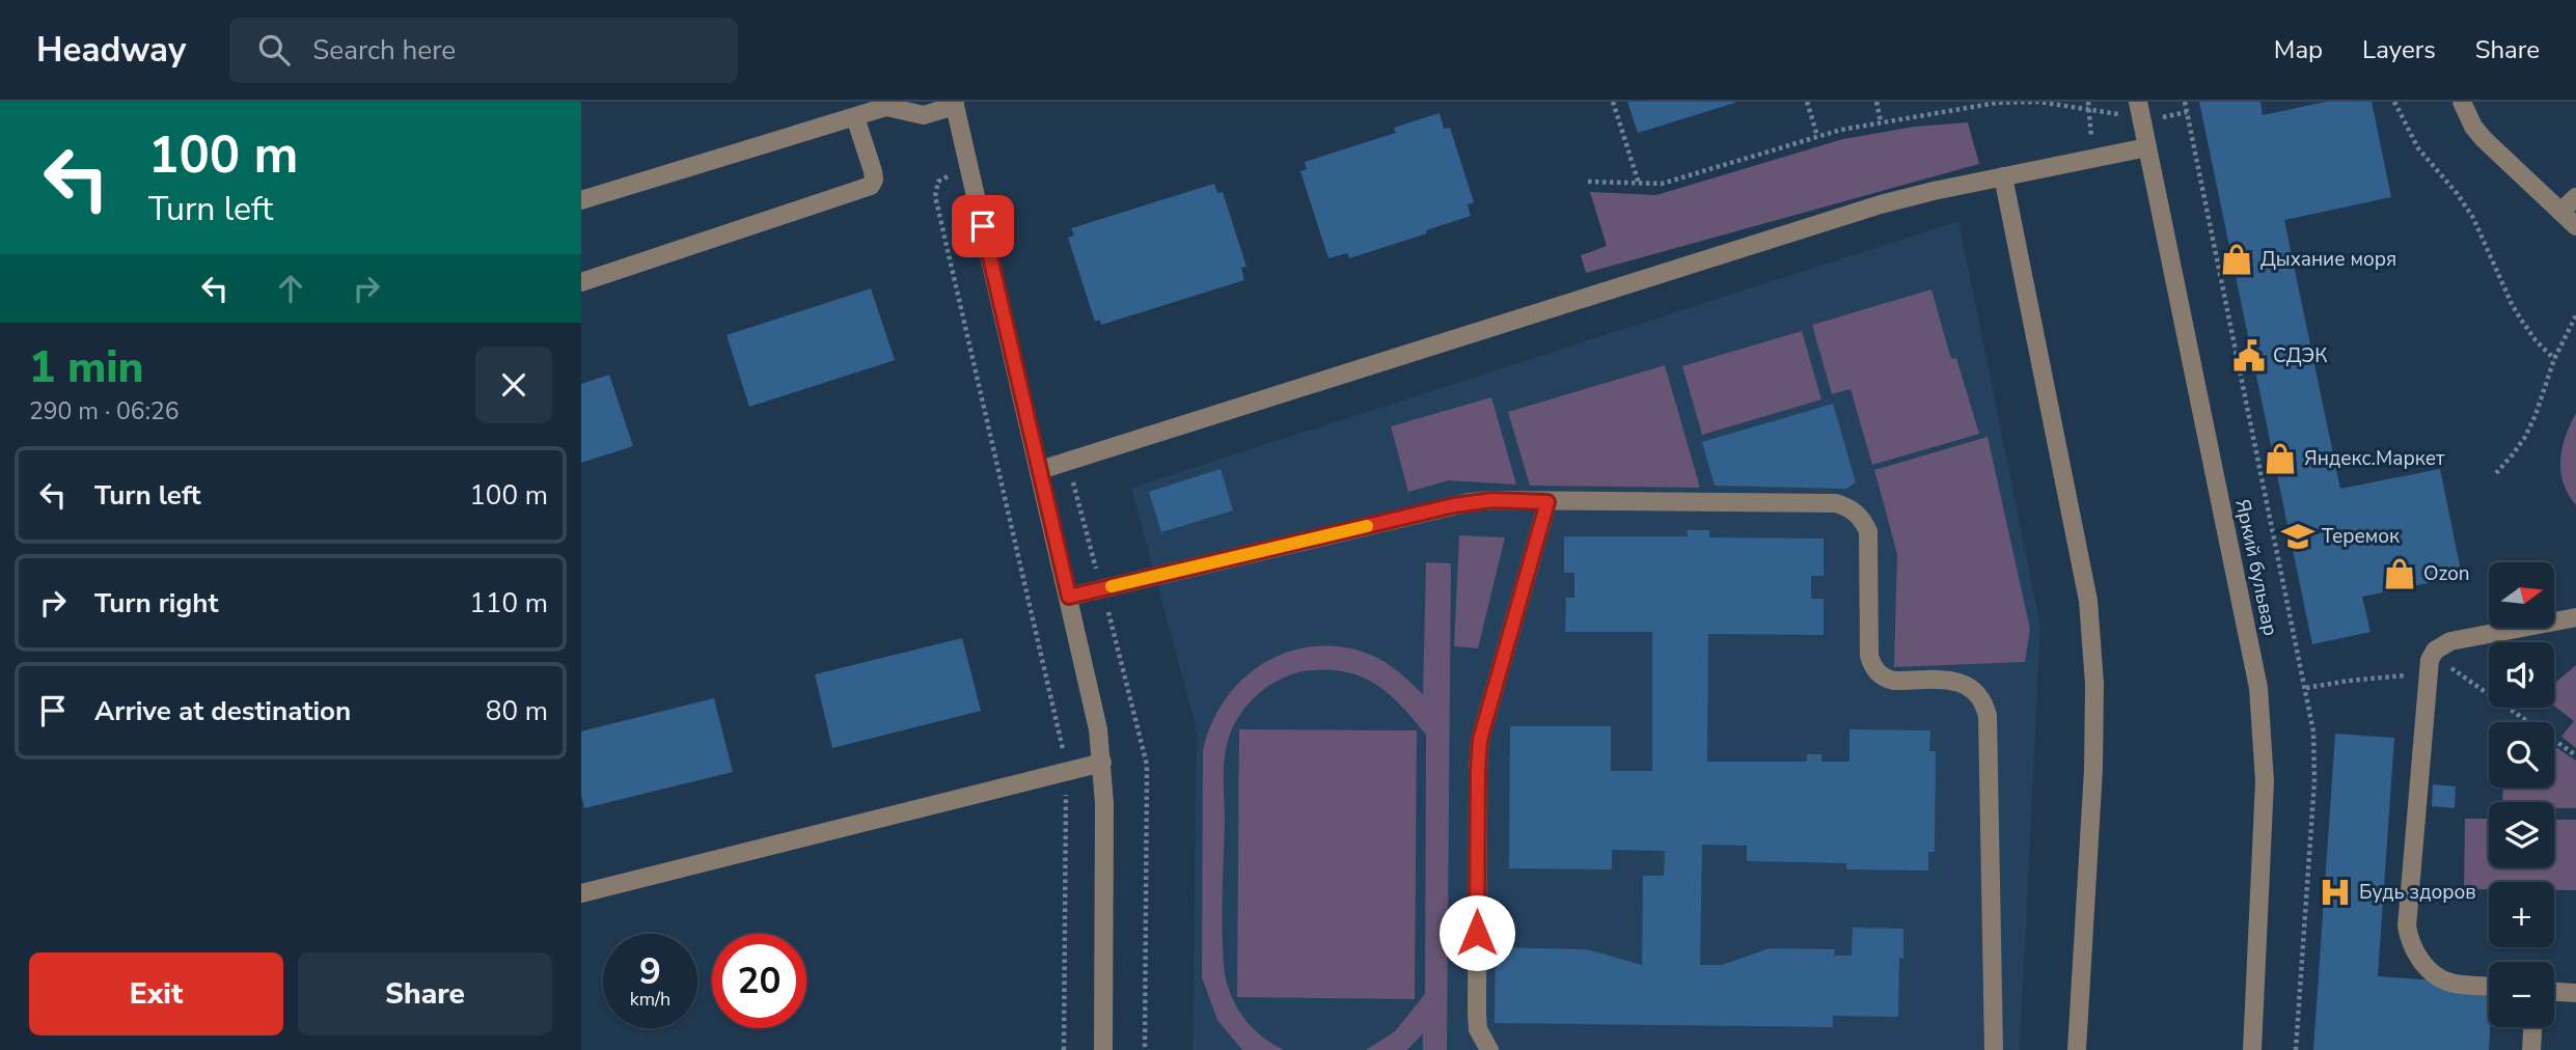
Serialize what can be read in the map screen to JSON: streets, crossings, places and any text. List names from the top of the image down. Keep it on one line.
{"streets":{"street":["Яркий бульвар"]},"places":{"shop":["Дыхание моря","Яндекс.Маркет","Ozon"],"public building":["СДЭК"],"school or university":["Теремок"],"hospital":["Будь здоров"]},"north":"right","page":{"header":"Headway","search":"Search here","nav":["Map","Layers","Share"],"turn":["100 m","Turn left"],"heading":["1 min","290 m · 06:26"],"list":[{"name":"Turn left","value":"100 m"},{"name":"Turn right","value":"110 m"},{"name":"Arrive at destination","value":"80 m"}],"map_buttons":["+","−"],"speed":"9 km/h","limit":"20","buttons":["Exit","Share"]}}
